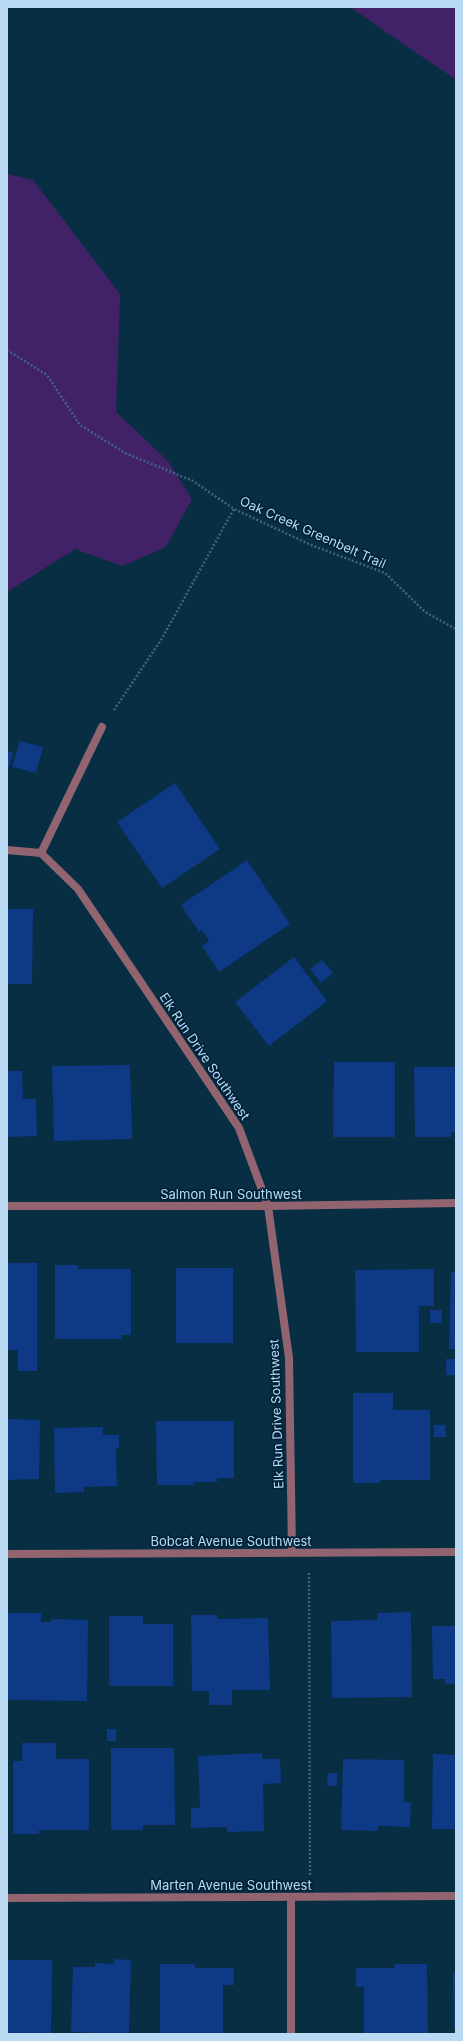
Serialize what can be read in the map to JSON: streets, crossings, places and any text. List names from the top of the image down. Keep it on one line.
{"streets":{"street":["Elk Run Drive Southwest","Salmon Run Southwest","Bobcat Avenue Southwest","Marten Avenue Southwest"],"path":["Oak Creek Greenbelt Trail"]},"crossings":[["Elk Run Drive Southwest","Salmon Run Southwest"],["Elk Run Drive Southwest","Bobcat Avenue Southwest"]]}
